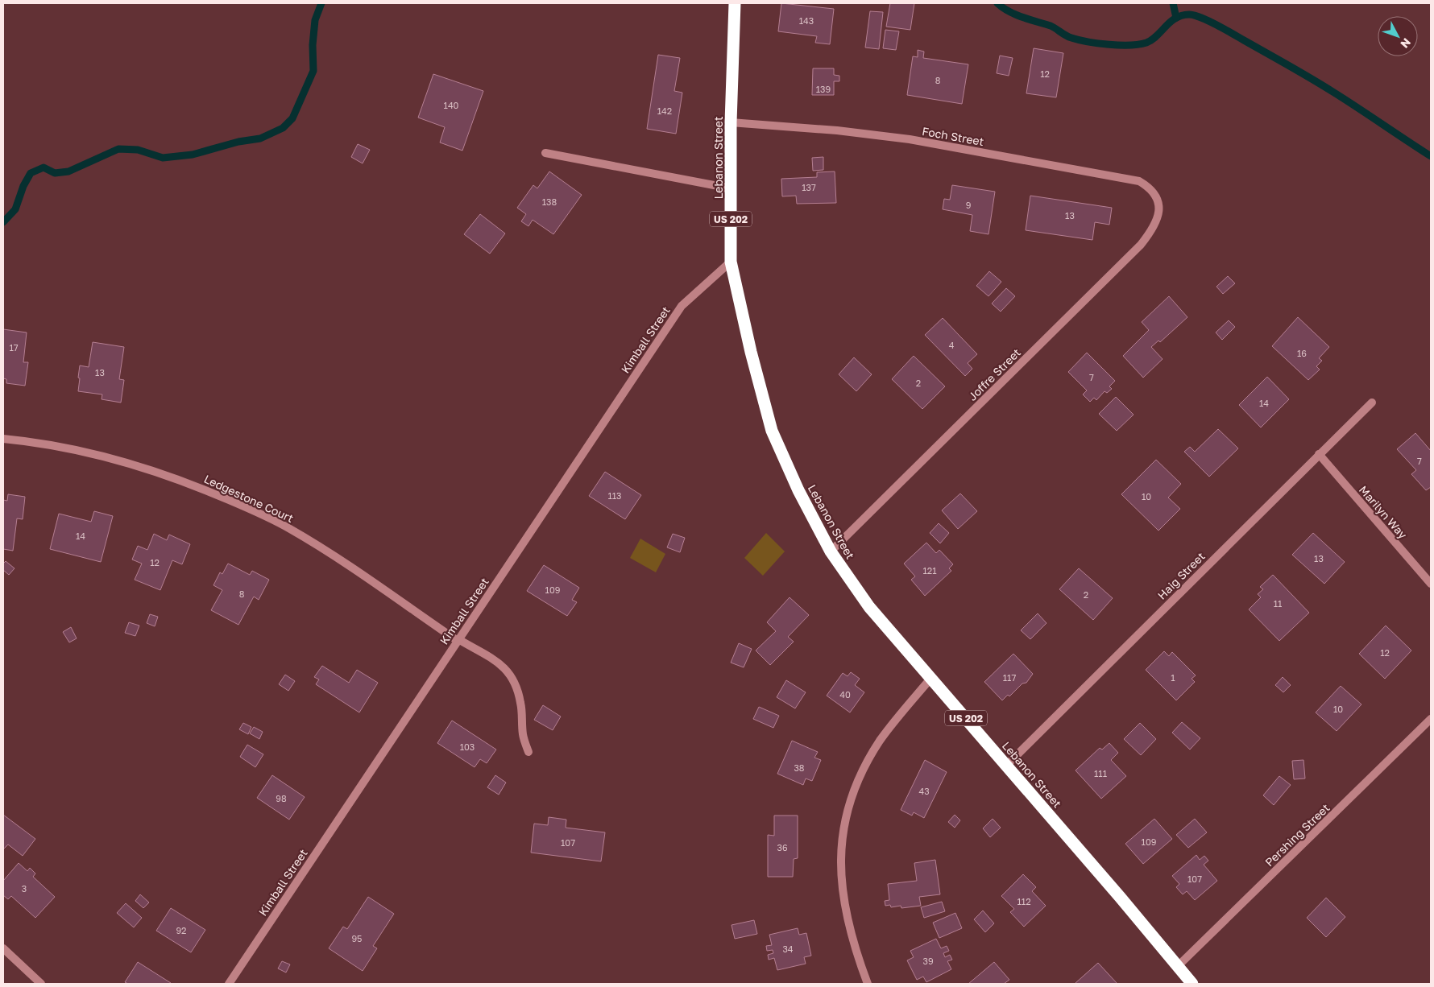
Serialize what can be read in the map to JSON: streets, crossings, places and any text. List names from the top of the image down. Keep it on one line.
{"streets":{"highway":["Lebanon Street","US 202"],"street":["Foch Street","Kimball Street","Joffre Street","Ledgestone Court","Marilyn Way","Haig Street","Pershing Street"]},"crossings":[["Foch Street","Lebanon Street"],["Foch Street","Joffre Street"],["Lebanon Street","Kimball Street"],["Lebanon Street","Joffre Street"],["Lebanon Street","Haig Street"],["Lebanon Street","Pershing Street"],["Kimball Street","Ledgestone Court"],["Marilyn Way","Haig Street"]],"house_numbers":["143","12","8","139","140","142","137","138","9","13","4","17","16","13","7","2","14","7","113","10","14","13","12","121","109","8","2","11","12","117","1","40","10","103","38","111","43","98","109","107","36","107","3","112","92","95","34","39"],"north":"bottom right"}
